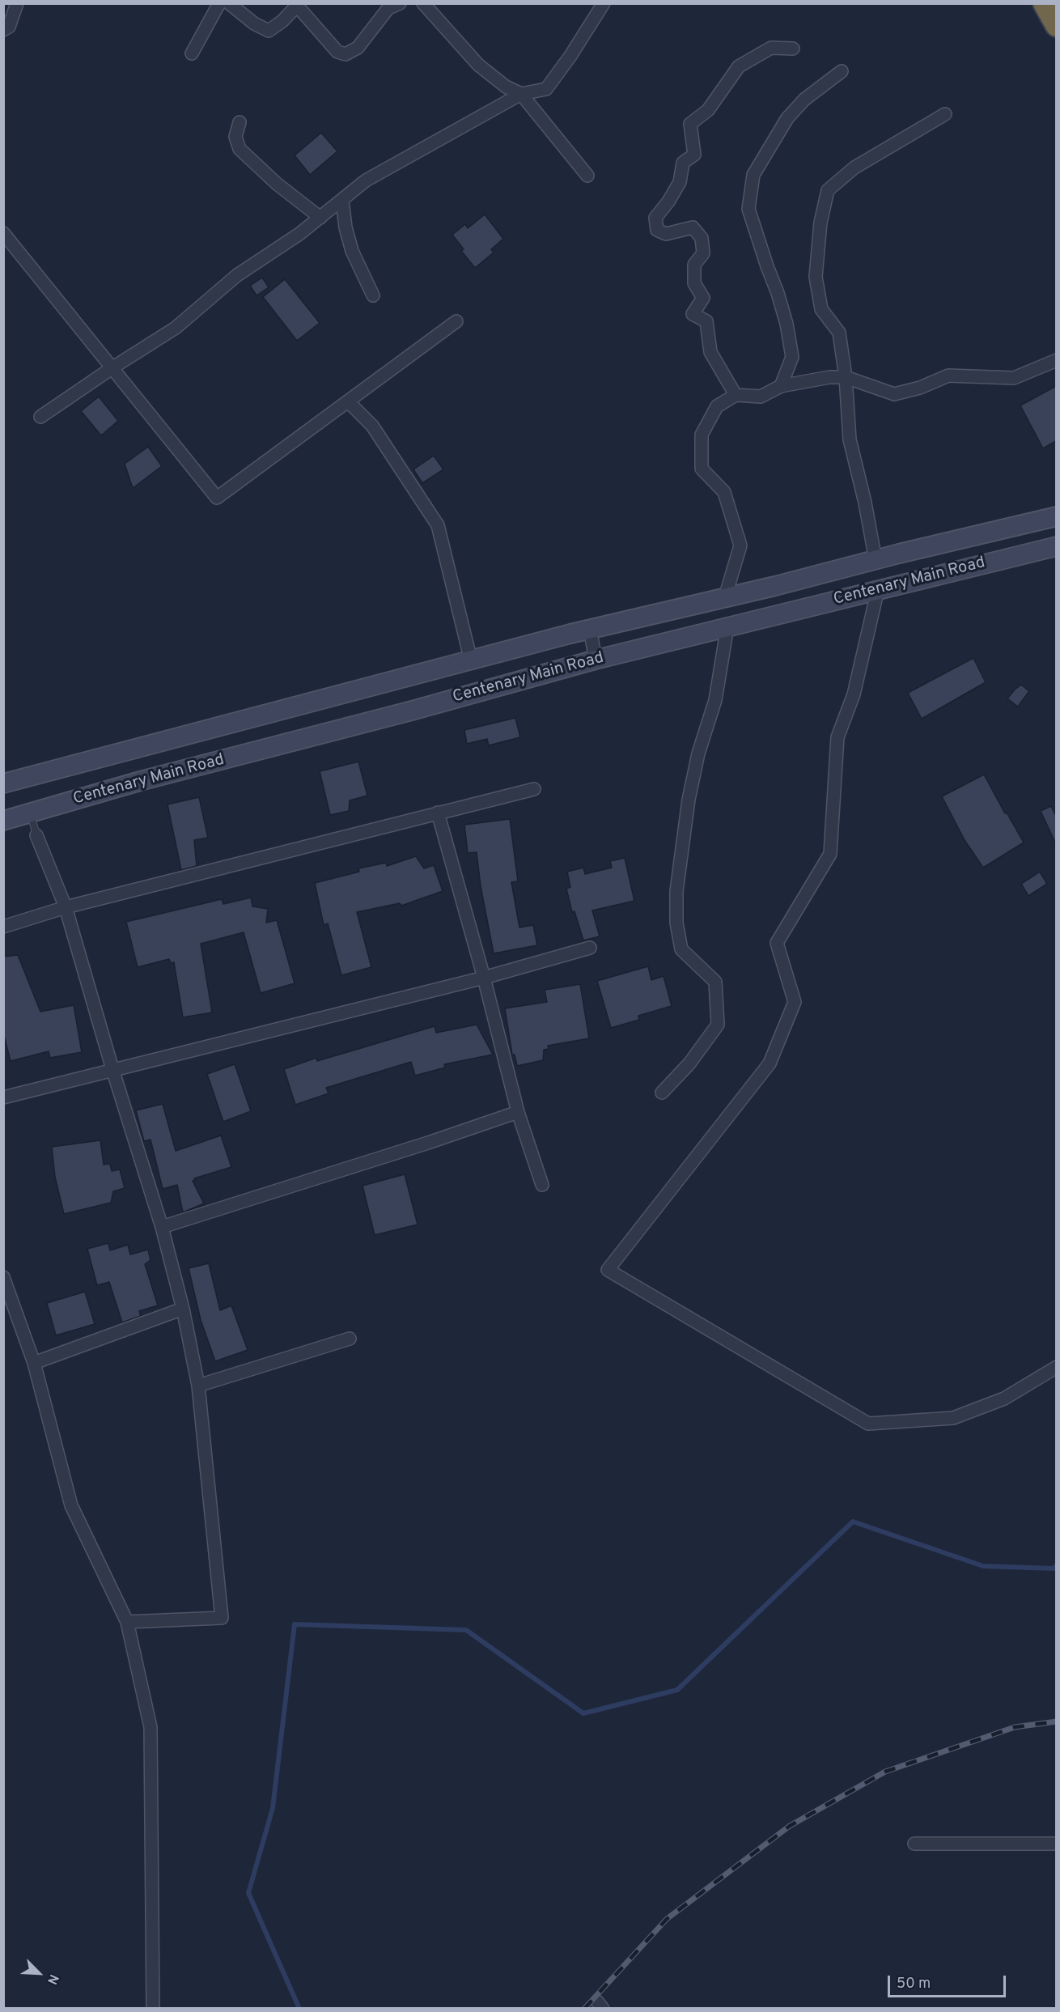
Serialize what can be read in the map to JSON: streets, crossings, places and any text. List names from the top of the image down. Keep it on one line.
{"streets":{"street":["Centenary Main Road"]},"scale_bar":"50 m","north":"bottom right"}
